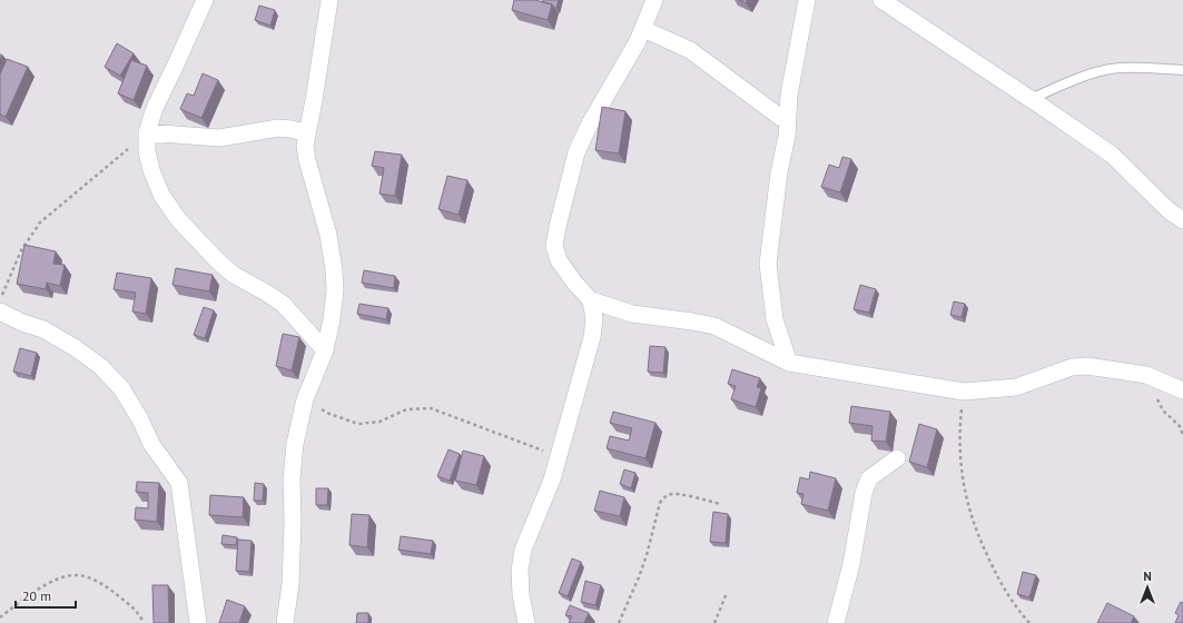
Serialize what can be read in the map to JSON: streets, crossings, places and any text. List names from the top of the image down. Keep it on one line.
{"scale_bar":"20 m","north":"top"}
